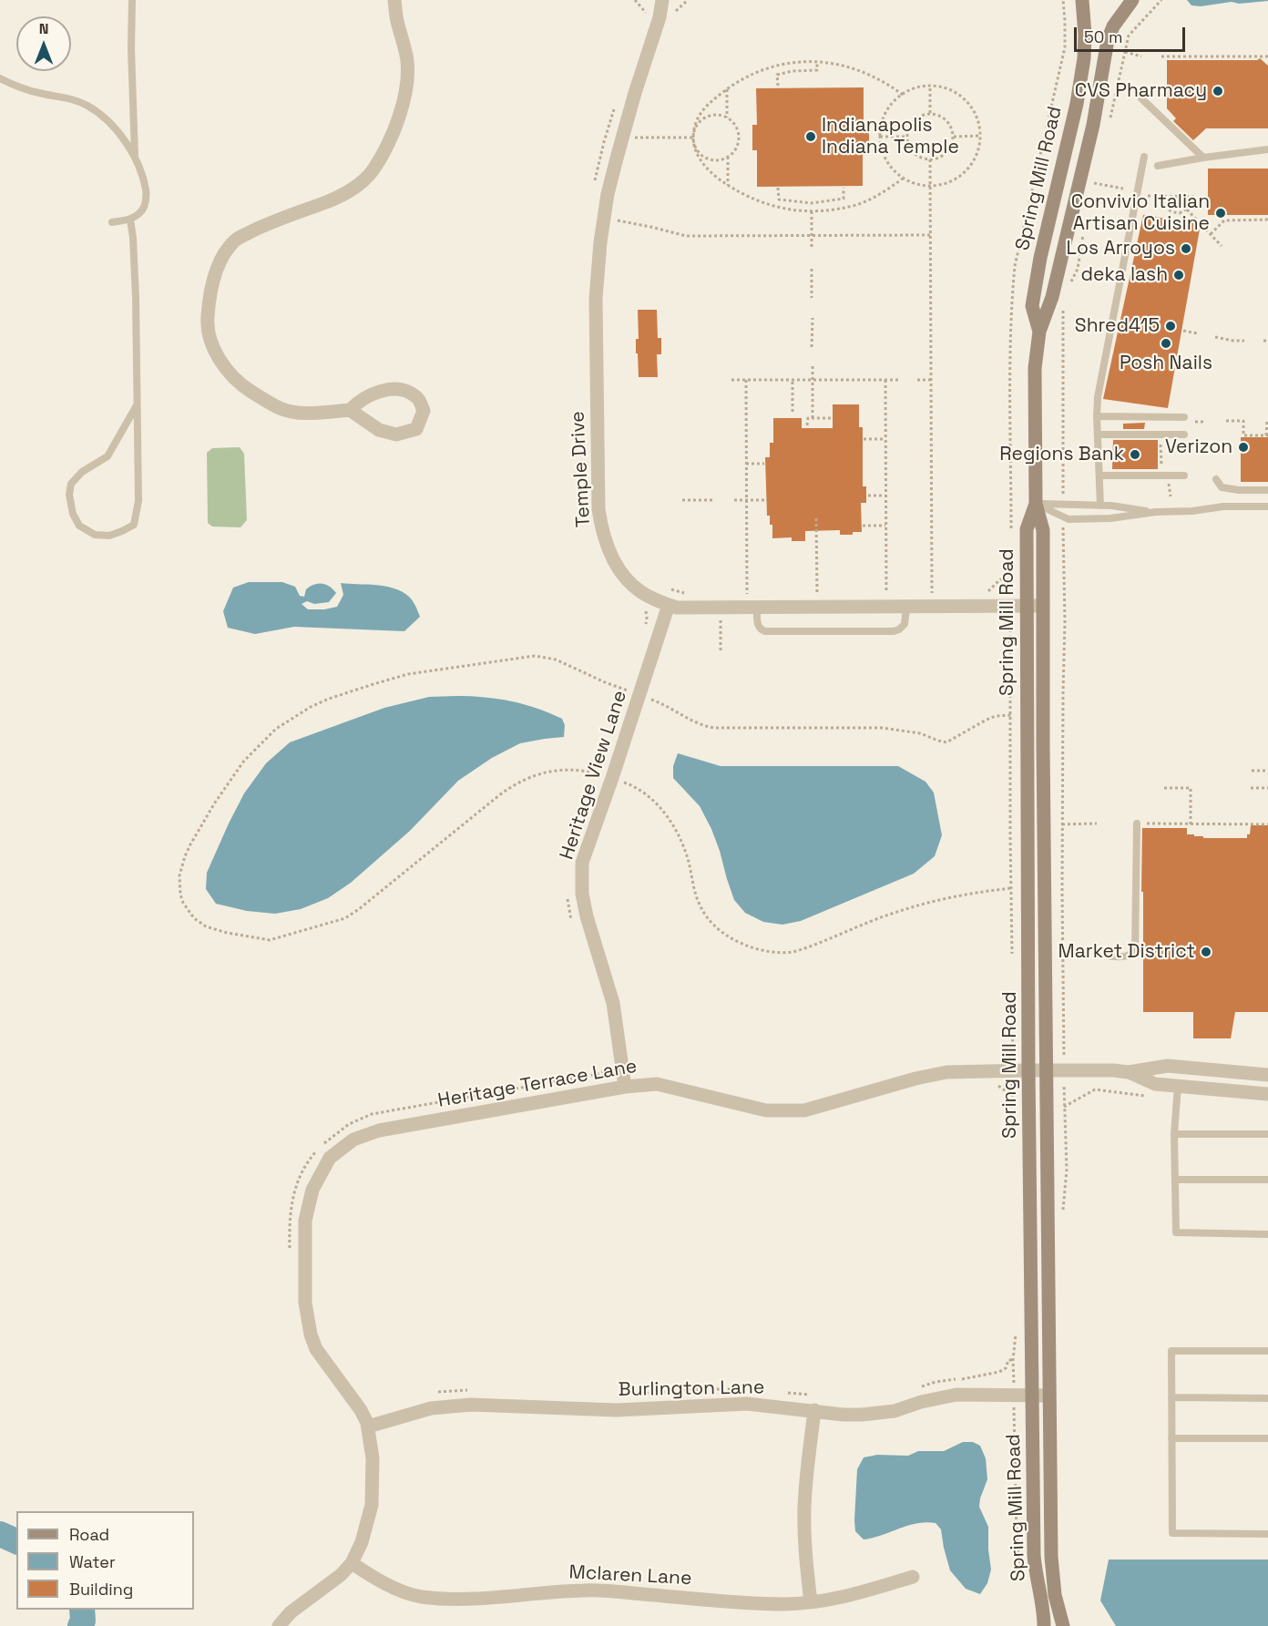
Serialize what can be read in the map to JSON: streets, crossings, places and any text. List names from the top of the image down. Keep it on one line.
{"streets":{"street":["Spring Mill Road","Temple Drive","Heritage View Lane","Heritage Terrace Lane","Burlington Lane","Mclaren Lane"]},"crossings":[["Spring Mill Road","Temple Drive"],["Spring Mill Road","Heritage Terrace Lane"],["Spring Mill Road","Burlington Lane"],["Temple Drive","Heritage View Lane"],["Heritage View Lane","Heritage Terrace Lane"],["Heritage Terrace Lane","Burlington Lane"]],"places":["CVS Pharmacy","Indianapolis Indiana Temple","Convivio Italian Artisan Cuisine","Los Arroyos","deka lash","Shred415","Posh Nails","Verizon","Regions Bank","Market District"],"legend":["Road","Water","Building"],"scale_bar":"50 m","north":"top"}
